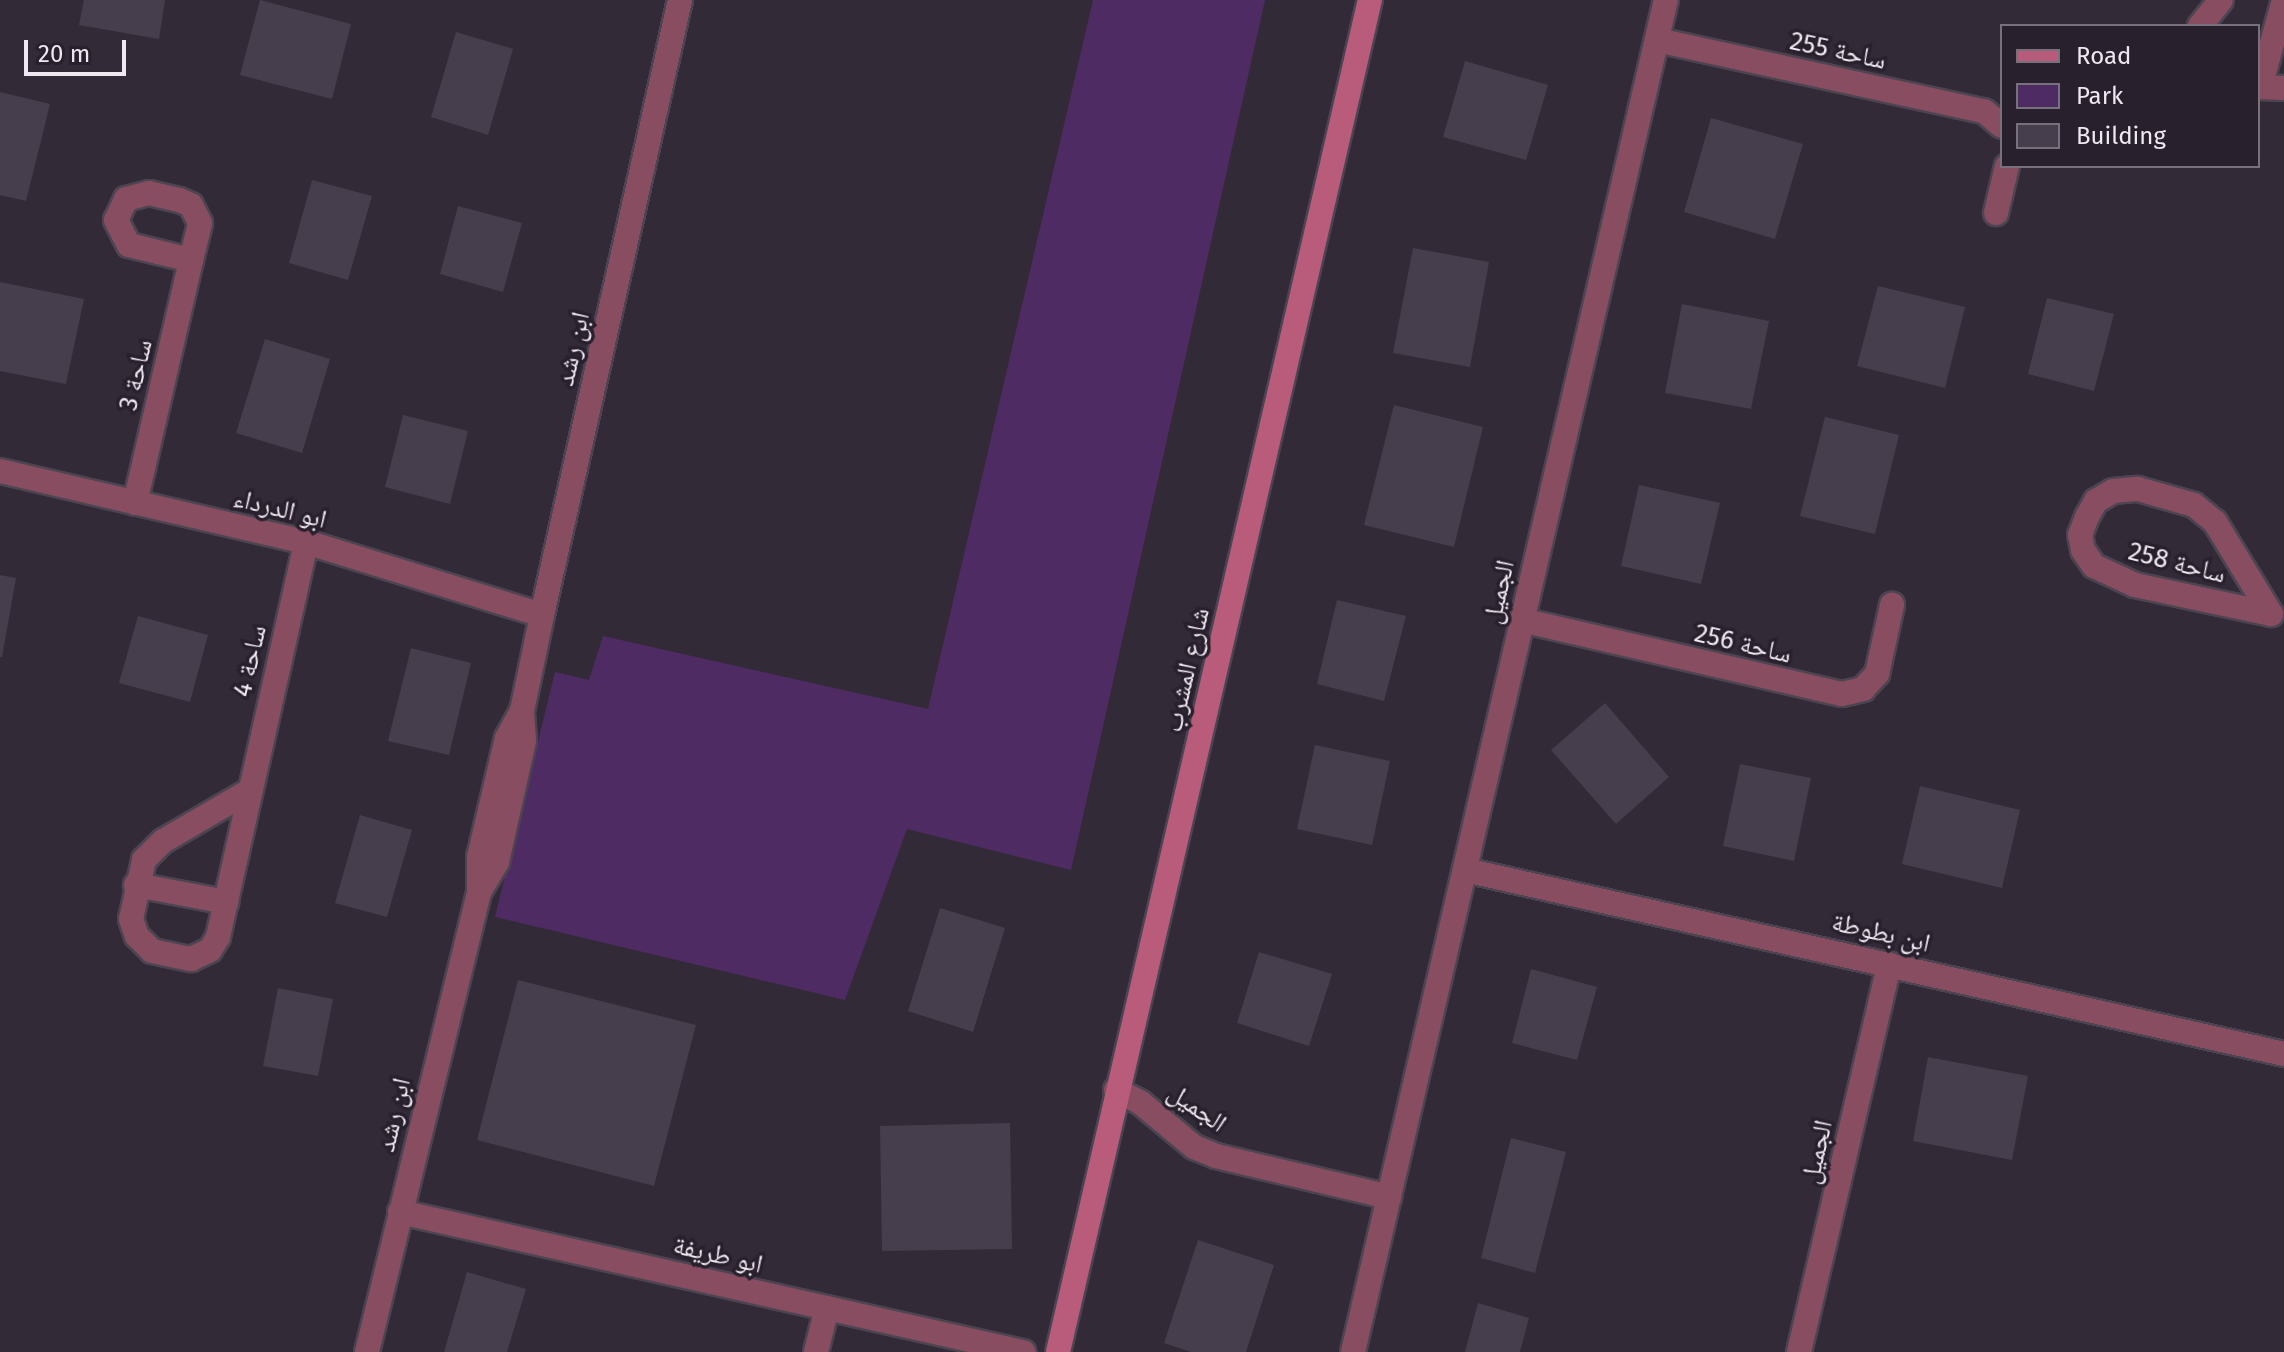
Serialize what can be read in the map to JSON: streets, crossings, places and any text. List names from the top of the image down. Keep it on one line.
{"streets":{"street":["ساحة 255","ابن رشد","ساحة 3","ابو الدرداء","ساحة 258","الجميل","ساحة 256","ساحة 4","شارع المشرب","ابن بطوطة","ابو طريفة"]},"crossings":[["ساحة 255","الجميل"],["ابن رشد","ابو الدرداء"],["ابن رشد","ابو طريفة"],["ساحة 3","ابو الدرداء"],["ابو الدرداء","ساحة 4"],["الجميل","ساحة 256"],["الجميل","شارع المشرب"],["الجميل","ابن بطوطة"]],"legend":["Road","Park","Building"],"scale_bar":"20 m"}
